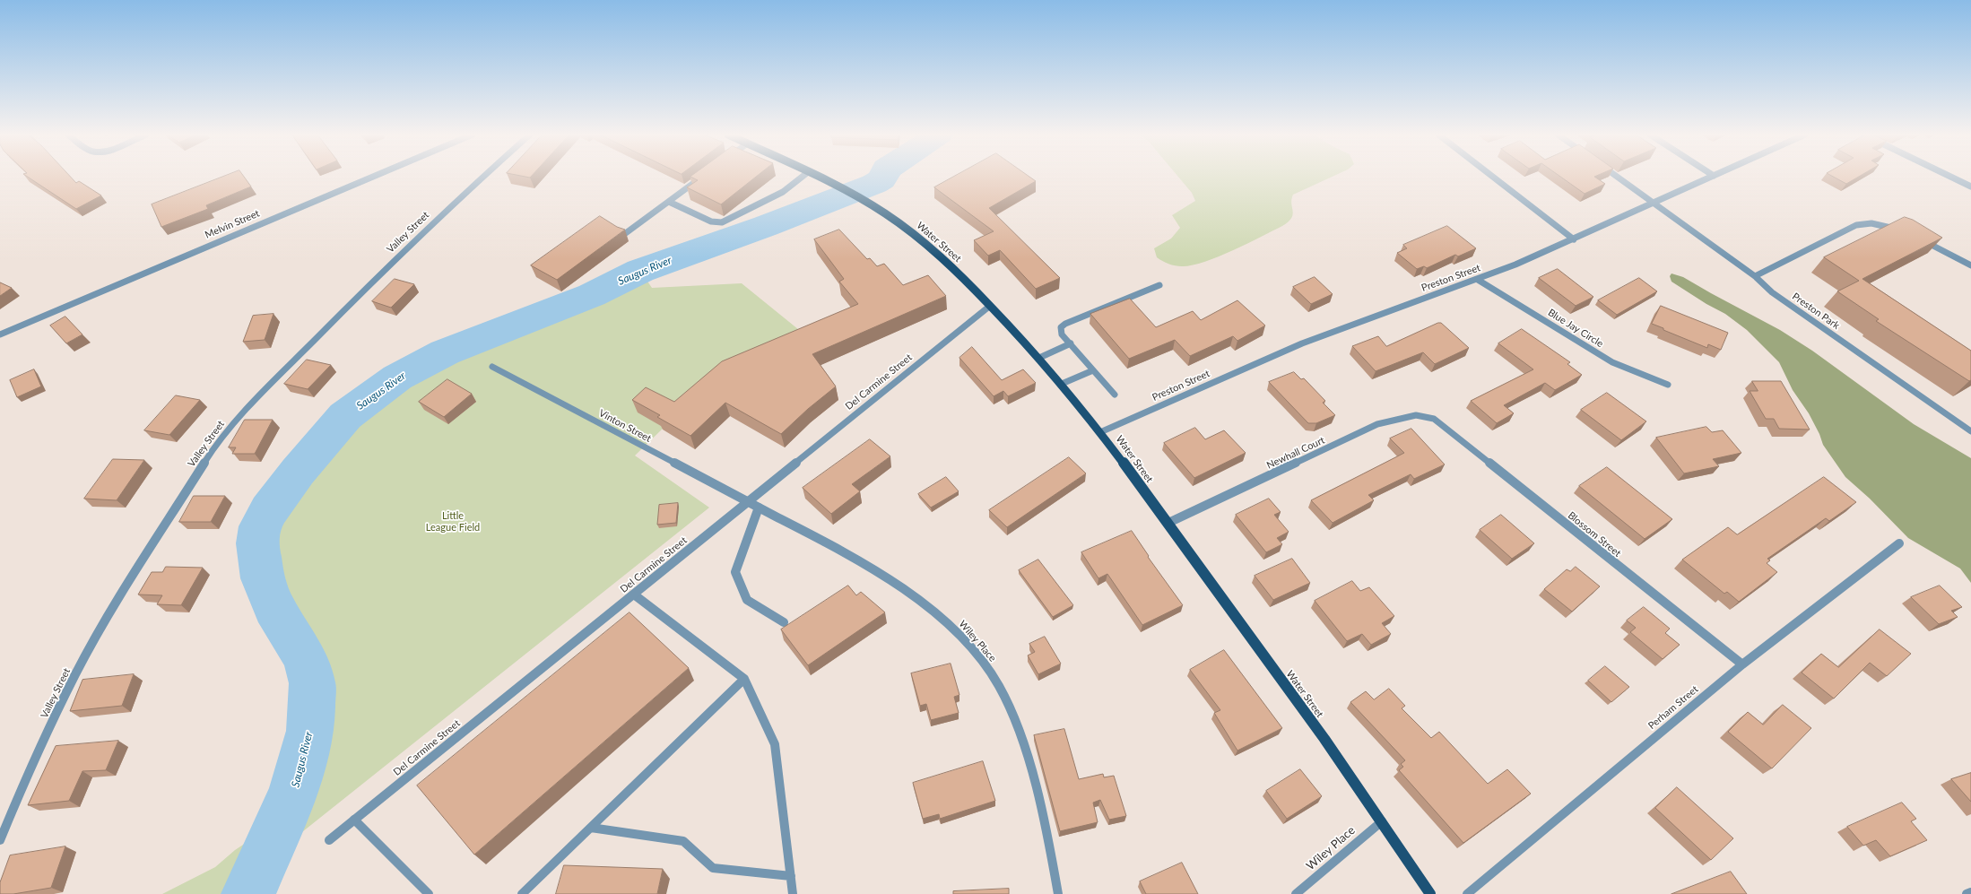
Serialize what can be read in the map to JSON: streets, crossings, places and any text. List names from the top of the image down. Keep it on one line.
{"streets":{"main road":["Water Street"],"street":["Melvin Street","Valley Street","Preston Street","Preston Park","Blue Jay Circle","Del Carmine Street","Vinton Street","Newhall Court","Blossom Street","Wiley Place","Perham Street"]},"crossings":[["Water Street","Preston Street"],["Water Street","Del Carmine Street"],["Water Street","Newhall Court"],["Water Street","Wiley Place"],["Preston Street","Preston Park"],["Preston Street","Blue Jay Circle"],["Del Carmine Street","Vinton Street"],["Del Carmine Street","Wiley Place"],["Vinton Street","Wiley Place"],["Newhall Court","Blossom Street"],["Blossom Street","Perham Street"]],"water":["Saugus River"],"parks":["Little League Field"]}
